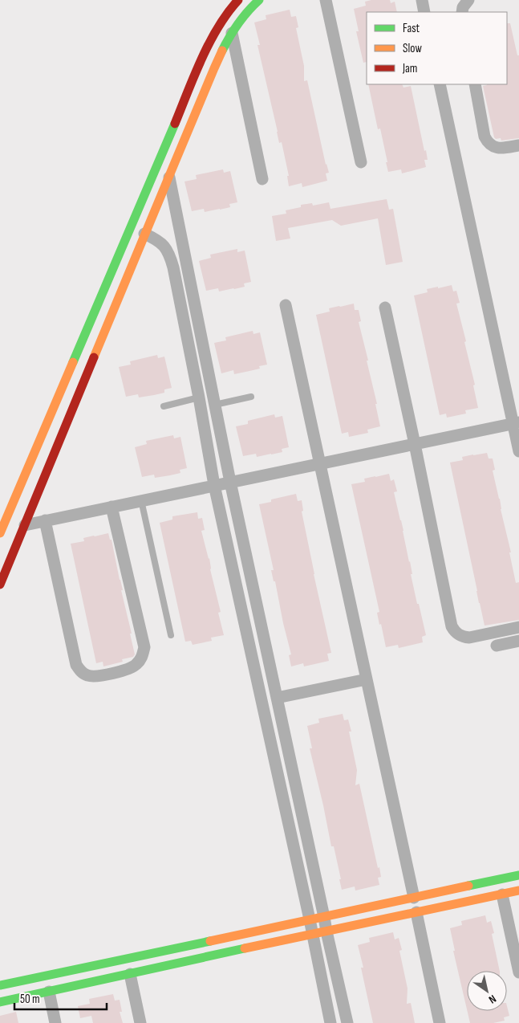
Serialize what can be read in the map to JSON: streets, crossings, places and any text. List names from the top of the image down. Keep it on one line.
{"legend":["Fast","Slow","Jam"],"scale_bar":"50 m","north":"bottom right"}
